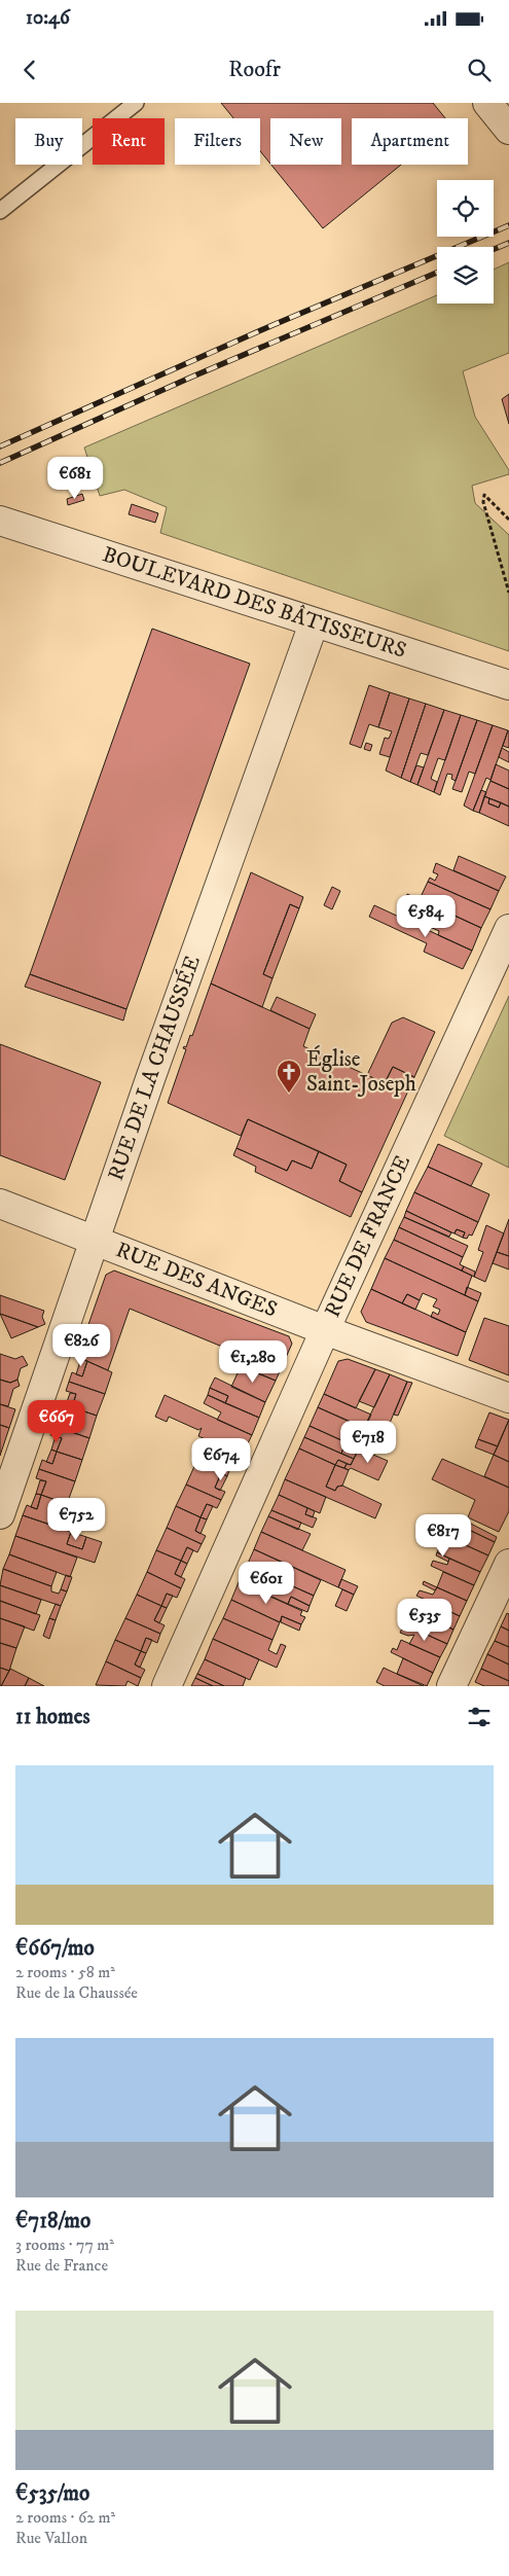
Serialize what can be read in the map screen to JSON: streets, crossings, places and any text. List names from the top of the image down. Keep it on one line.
{"streets":{"street":["BOULEVARD DES BÂTISSEURS","RUE DE LA CHAUSSÉE","RUE DE FRANCE","RUE DES ANGES"]},"crossings":[["BOULEVARD DES BÂTISSEURS","RUE DE LA CHAUSSÉE"],["RUE DE LA CHAUSSÉE","RUE DES ANGES"],["RUE DE FRANCE","RUE DES ANGES"]],"places":{"church":["Église Saint-Joseph"]},"page":{"status":"10:46","header":"Roofr","chip":["Buy","Rent","Filters","New","Apartment"],"price":["€681","€584","€826","€1,280","€667","€718","€674","€752","€817","€601","€535"],"heading":"11 homes","list":[{"name":"€667/mo","note":"2 rooms · 58 m² · Rue de la Chaussée"},{"name":"€718/mo","note":"3 rooms · 77 m² · Rue de France"},{"name":"€535/mo","note":"2 rooms · 62 m² · Rue Vallon"}]}}
